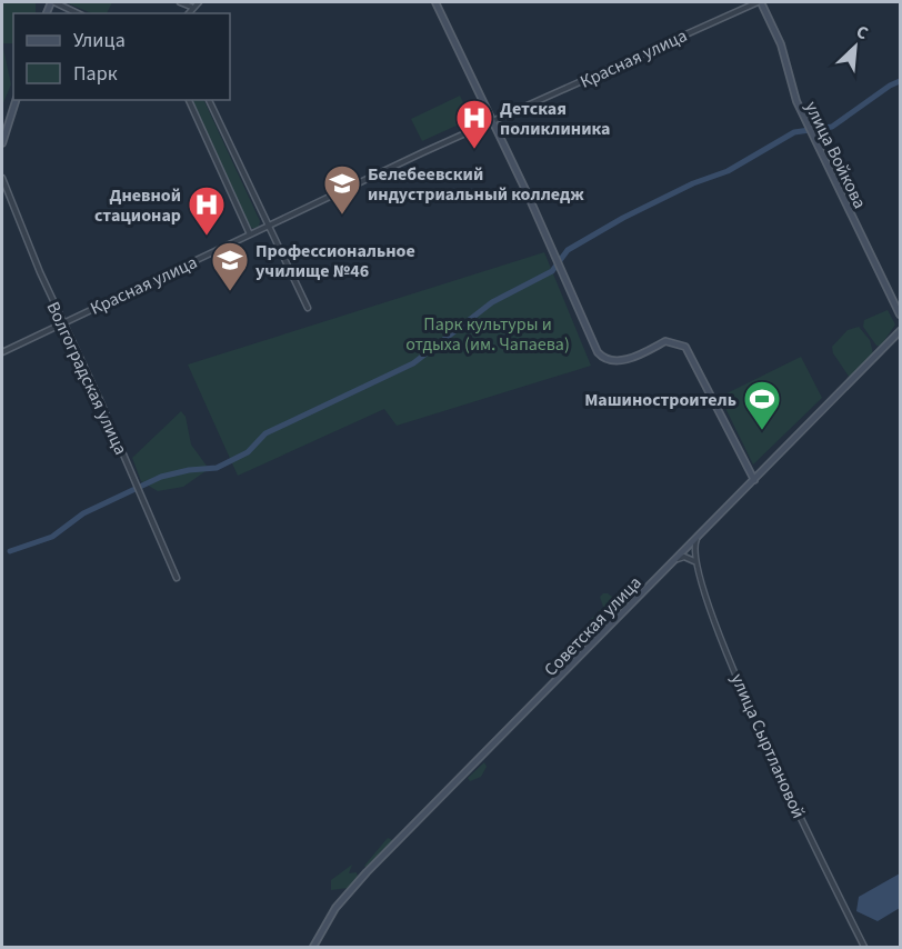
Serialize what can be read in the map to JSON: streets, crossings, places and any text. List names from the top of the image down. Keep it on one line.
{"streets":{"main road":["улица Войкова","Советская улица"],"street":["Красная улица","Волгоградская улица","улица Сыртлановой"]},"crossings":[["Красная улица","улица Войкова"],["Красная улица","Волгоградская улица"],["Советская улица","улица Сыртлановой"]],"parks":["Парк культуры и отдыха (им. Чапаева)"],"places":{"hospital":["Детская поликлиника","Дневной стационар"],"school or university":["Белебеевский индустриальный колледж","Профессиональное училище №46"],"sports":["Машиностроитель"]},"legend":["Улица","Парк"],"north":"top right"}
